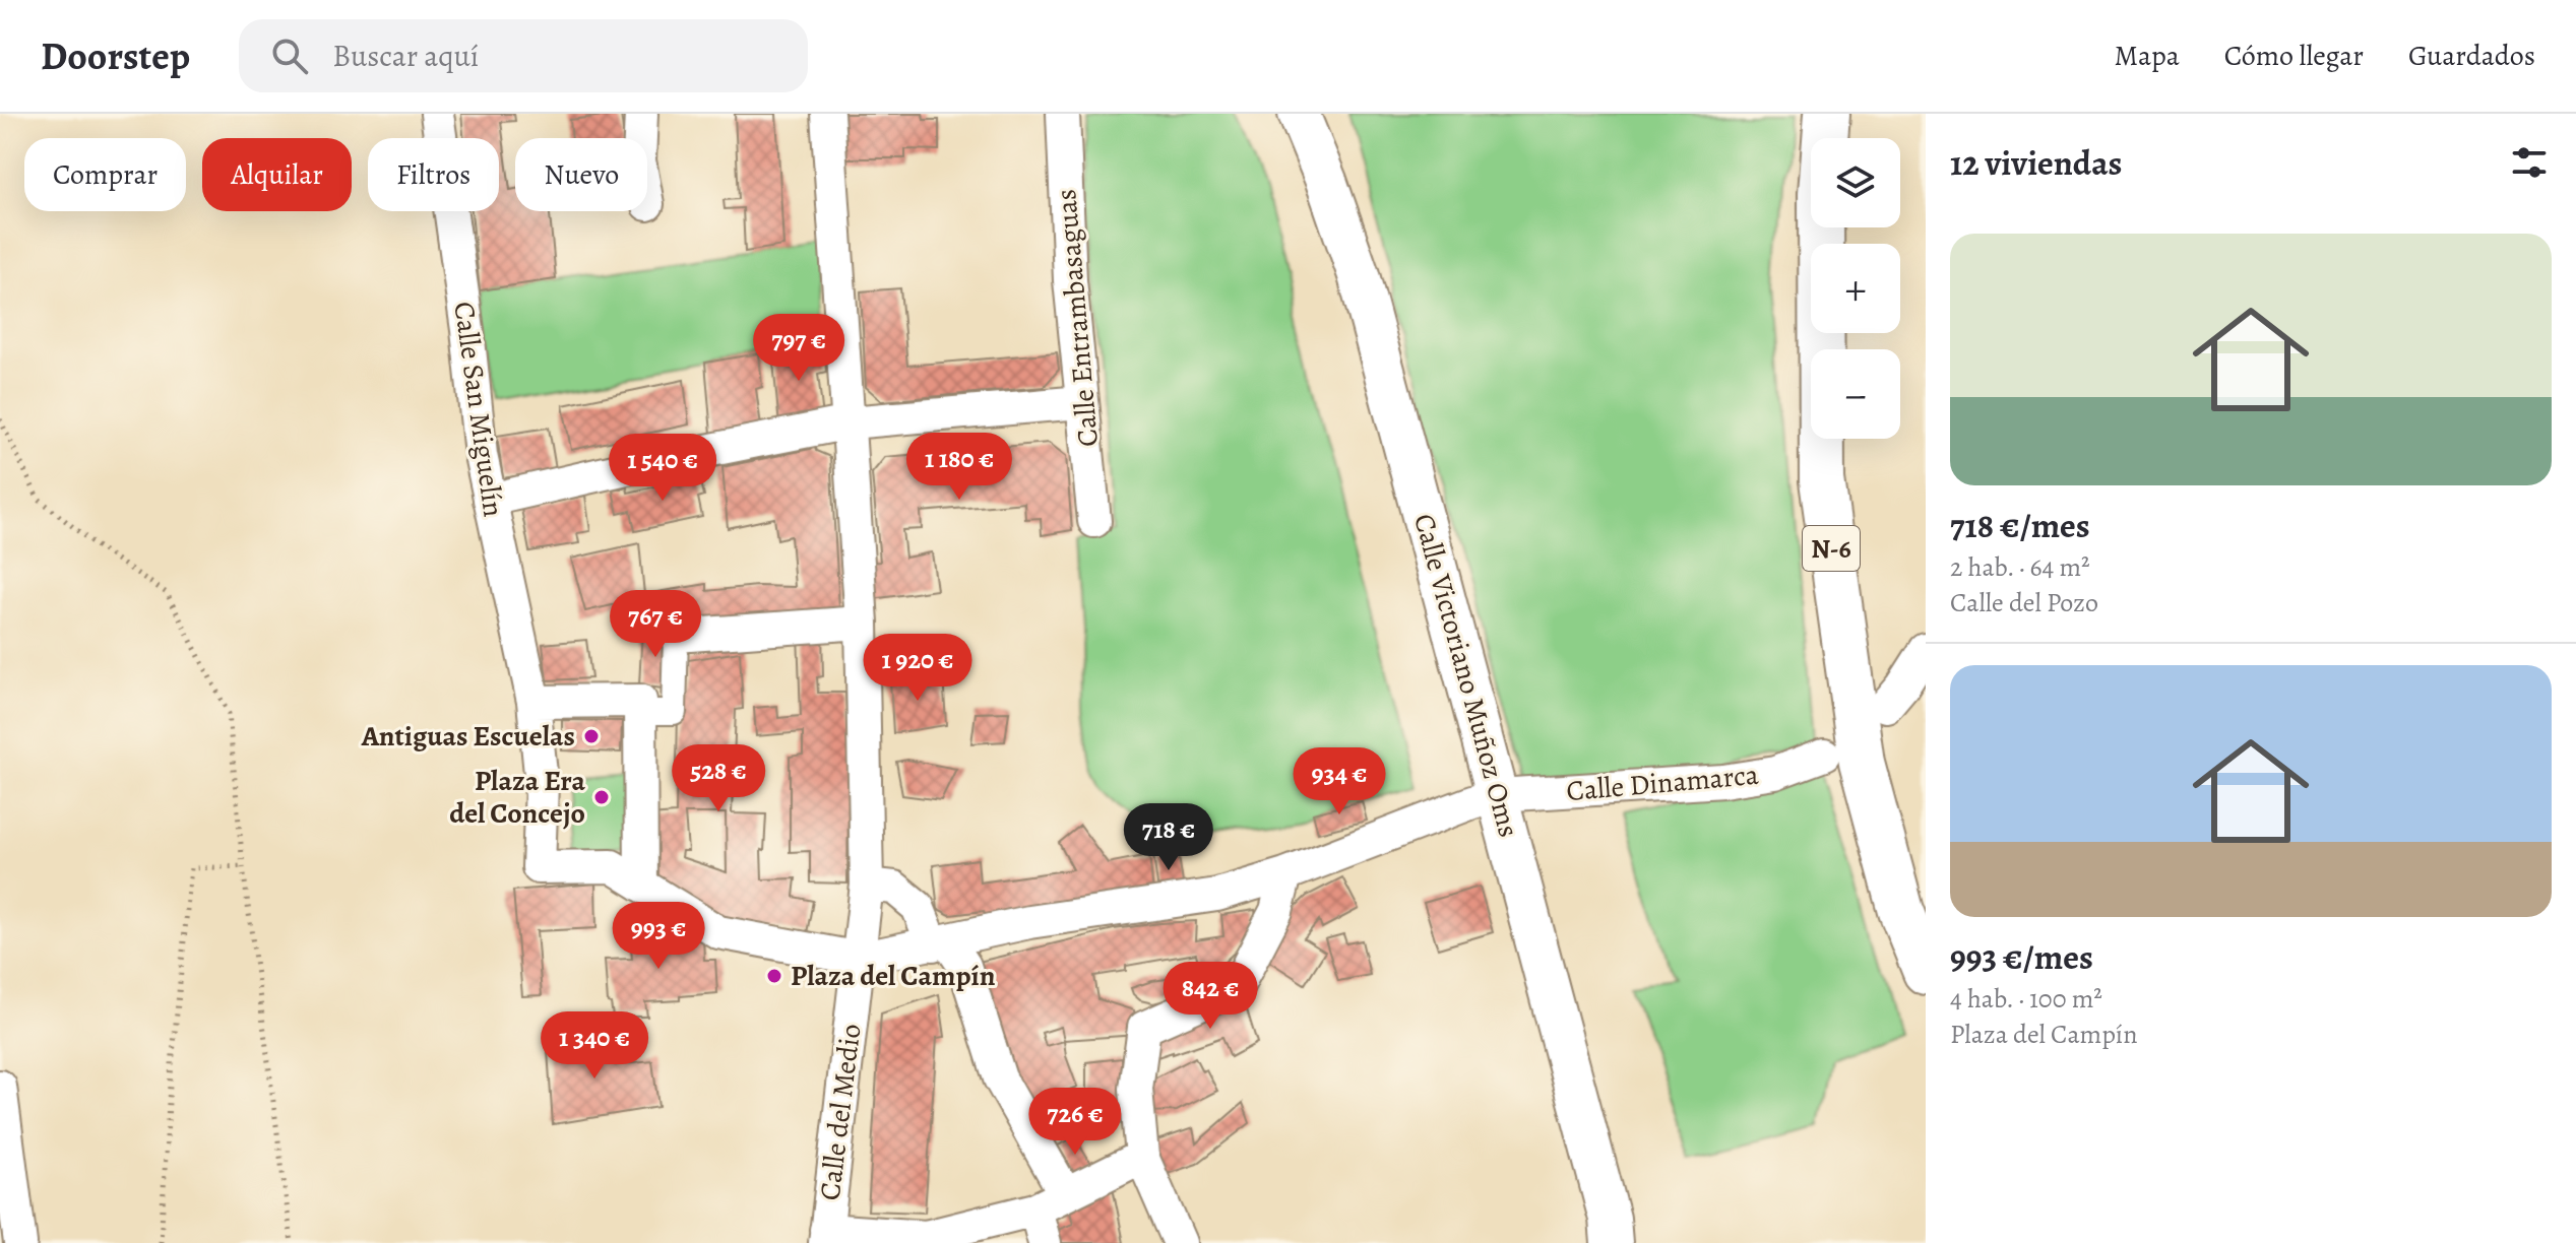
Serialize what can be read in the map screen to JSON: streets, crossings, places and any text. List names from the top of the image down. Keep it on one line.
{"streets":{"highway":["N-6"],"street":["Calle Entrambasaguas","Calle San Miguelín","Calle Victoriano Muñoz Oms","Calle Dinamarca","Calle del Medio"]},"crossings":[["Calle Victoriano Muñoz Oms","Calle Dinamarca"],["Calle Dinamarca","Calle del Medio"]],"places":["Antiguas Escuelas","Plaza Era del Concejo","Plaza del Campín"],"page":{"header":"Doorstep","search":"Buscar aquí","nav":["Mapa","Cómo llegar","Guardados"],"heading":"12 viviendas","map_buttons":["+","−"],"chip":["Comprar","Alquilar","Filtros","Nuevo"],"list":[{"name":"718 €/mes","note":"2 hab. · 64 m² · Calle del Pozo"},{"name":"993 €/mes","note":"4 hab. · 100 m² · Plaza del Campín"}],"price":["797 €","1 180 €","1 540 €","767 €","1 920 €","528 €","934 €","718 €","993 €","842 €","1 340 €","726 €"]}}
